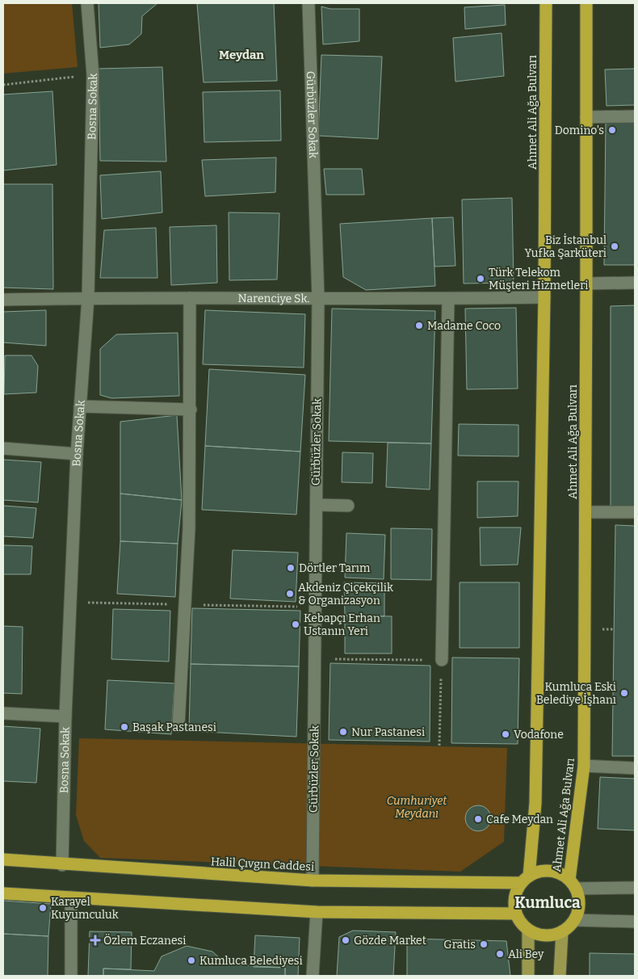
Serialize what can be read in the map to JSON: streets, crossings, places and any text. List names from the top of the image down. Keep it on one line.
{"streets":{"highway":["Ahmet Ali Ağa Bulvarı","Halil Çıvgın Caddesi"],"street":["Bosna Sokak","Gürbüzler Sokak","Narenciye Sk."]},"crossings":[["Bosna Sokak","Narenciye Sk."],["Bosna Sokak","Halil Çıvgın Caddesi"],["Ahmet Ali Ağa Bulvarı","Narenciye Sk."],["Ahmet Ali Ağa Bulvarı","Halil Çıvgın Caddesi"],["Gürbüzler Sokak","Narenciye Sk."],["Gürbüzler Sokak","Halil Çıvgın Caddesi"]],"districts":["Meydan","Kumluca"],"parks":["Cumhuriyet Meydanı"],"places":{"other":["Domino's","Biz İstanbul Yufka Şarküteri","Türk Telekom Müşteri Hizmetleri","Madame Coco","Dörtler Tarım","Akdeniz Çiçekçilik & Organizasyon","Kebapçı Erhan Ustanın Yeri","Kumluca Eski Belediye İşhanı","Başak Pastanesi","Nur Pastanesi","Vodafone","Cafe Meydan","Karayel Kuyumculuk","Gözde Market","Gratis","Ali Bey","Kumluca Belediyesi"],"health":["Özlem Eczanesi"]}}
